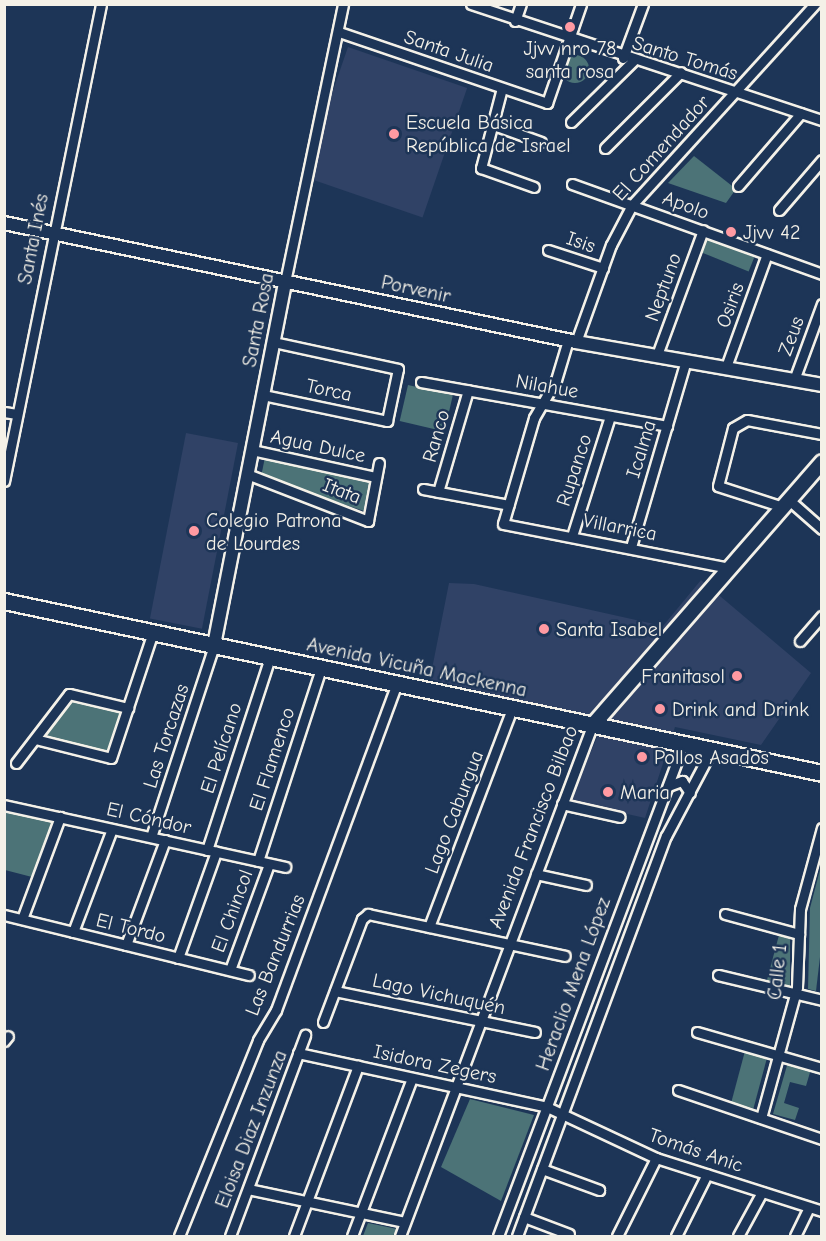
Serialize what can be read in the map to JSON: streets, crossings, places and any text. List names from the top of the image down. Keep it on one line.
{"streets":{"main road":["Avenida Vicuña Mackenna","Avenida Francisco Bilbao"],"street":["Santa Julia","Santo Tomás","El Comendador","Apolo","Santa Inés","Isis","Neptuno","Porvenir","Osiris","Santa Rosa","Zeus","Nilahue","Torca","Ranco","Agua Dulce","Icalma","Rupanco","Itata","Villarrica","Las Torcazas","El Pelícano","El Flamenco","Lago Caburgua","El Cóndor","El Chincol","El Tordo","Las Bandurrias","Calle 1","Heraclio Mena López","Lago Vichuquén","Isidora Zegers","Eloisa Diaz Inzunza","Tomás Anic"]},"crossings":[["Santa Julia","Santo Tomás"],["Santa Julia","Santa Rosa"],["Santo Tomás","El Comendador"],["El Comendador","Apolo"],["El Comendador","Isis"],["El Comendador","Porvenir"],["El Comendador","Nilahue"],["El Comendador","Villarrica"],["Apolo","Neptuno"],["Apolo","Osiris"],["Santa Inés","Porvenir"],["Neptuno","Porvenir"],["Porvenir","Osiris"],["Porvenir","Santa Rosa"],["Porvenir","Zeus"],["Porvenir","Icalma"],["Santa Rosa","Torca"],["Santa Rosa","Agua Dulce"],["Santa Rosa","Itata"],["Santa Rosa","Avenida Vicuña Mackenna"],["Santa Rosa","Las Torcazas"],["Nilahue","Ranco"],["Nilahue","Icalma"],["Nilahue","Rupanco"],["Agua Dulce","Itata"],["Icalma","Villarrica"],["Rupanco","Villarrica"],["Villarrica","Avenida Francisco Bilbao"],["Avenida Vicuña Mackenna","Las Torcazas"],["Avenida Vicuña Mackenna","El Pelícano"],["Avenida Vicuña Mackenna","El Flamenco"],["Avenida Vicuña Mackenna","Lago Caburgua"],["Avenida Vicuña Mackenna","Avenida Francisco Bilbao"],["Avenida Vicuña Mackenna","Las Bandurrias"],["Avenida Vicuña Mackenna","Heraclio Mena López"],["Las Torcazas","El Cóndor"],["El Pelícano","El Cóndor"],["El Pelícano","El Tordo"],["El Flamenco","El Cóndor"],["El Cóndor","El Chincol"],["Avenida Francisco Bilbao","Lago Vichuquén"],["Avenida Francisco Bilbao","Isidora Zegers"],["El Chincol","El Tordo"],["Heraclio Mena López","Isidora Zegers"],["Heraclio Mena López","Tomás Anic"],["Isidora Zegers","Eloisa Diaz Inzunza"],["Isidora Zegers","Tomás Anic"]],"places":["Jjvv nro 78 santa rosa","Escuela Básica República de Israel","Jjvv 42","Colegio Patrona de Lourdes","Santa Isabel","Franitasol","Drink and Drink","Pollos Asados","Maria"]}
